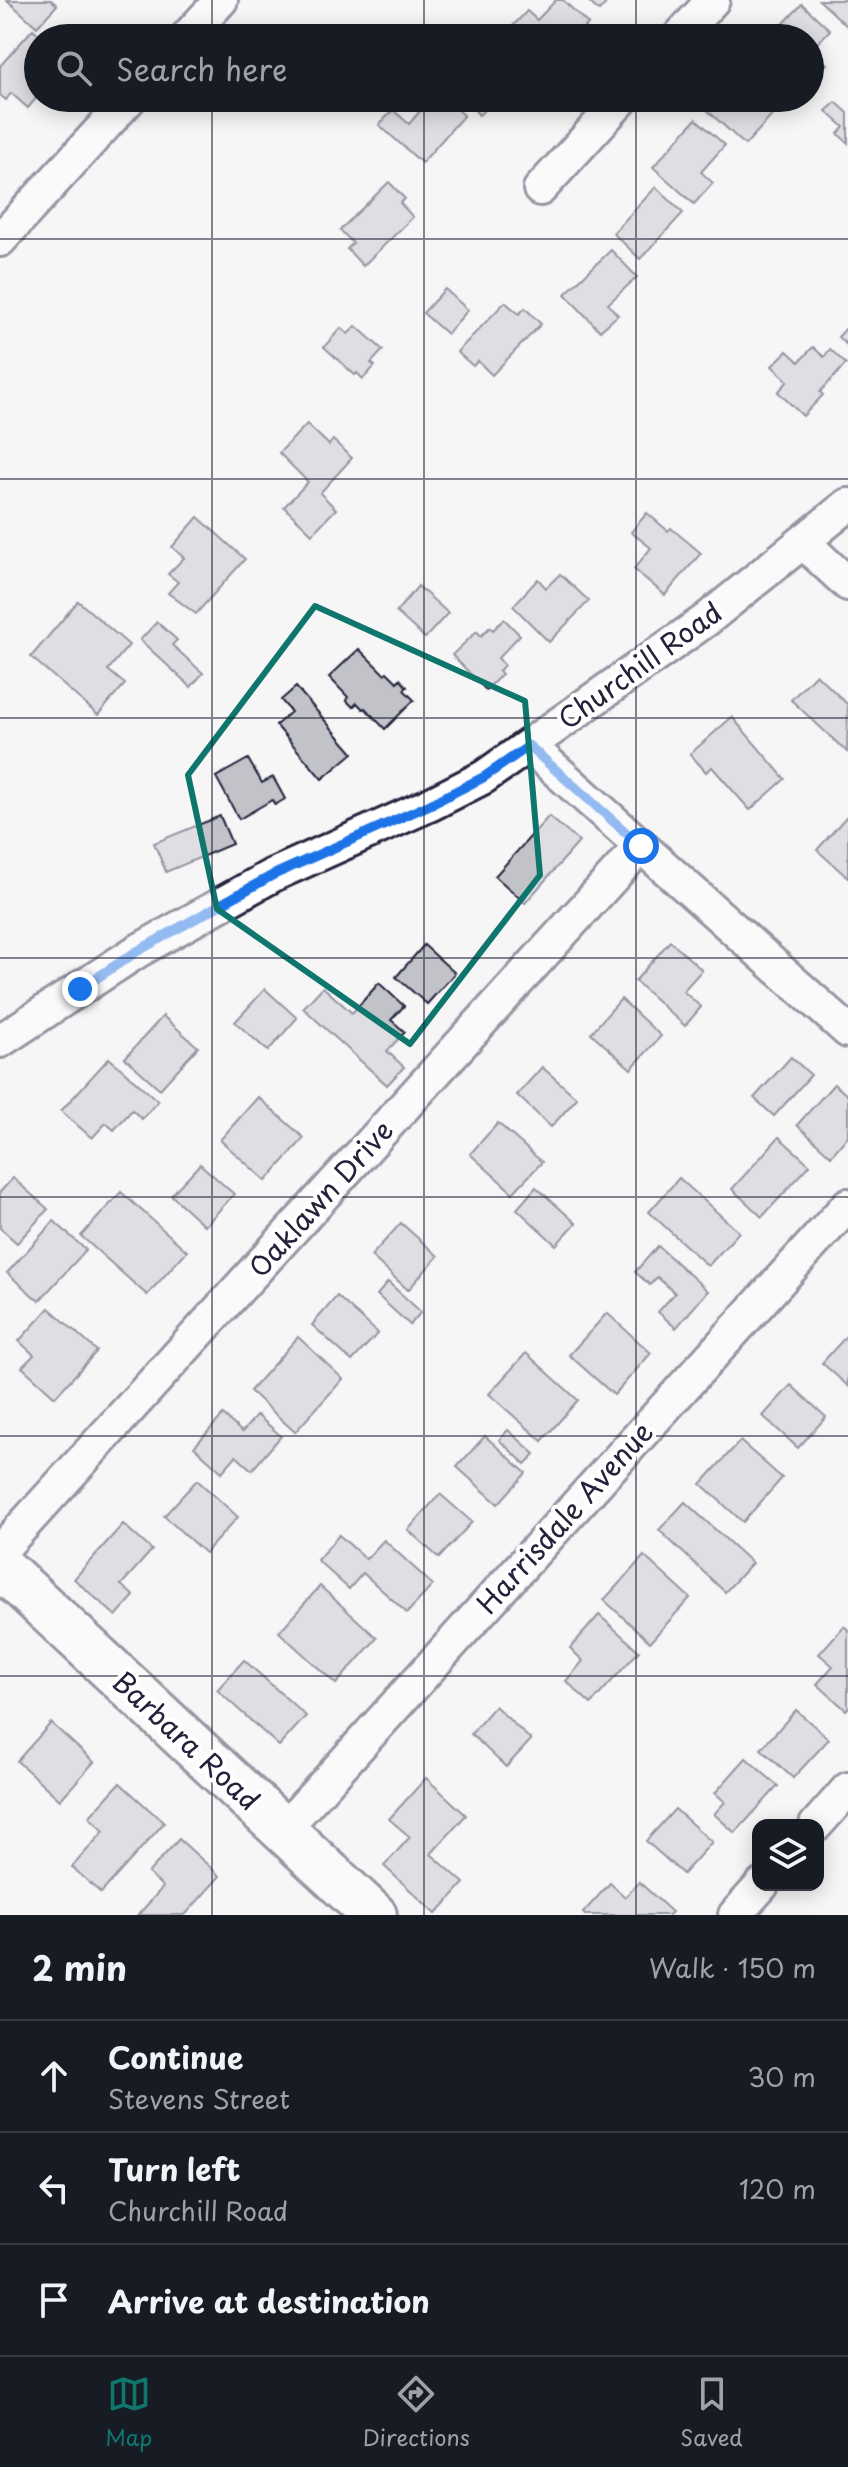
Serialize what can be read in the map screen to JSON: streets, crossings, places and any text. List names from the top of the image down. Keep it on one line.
{"streets":{"street":["Churchill Road","Oaklawn Drive","Harrisdale Avenue","Barbara Road"]},"crossings":[["Harrisdale Avenue","Barbara Road"]],"page":{"search":"Search here","heading":["2 min","Walk · 150 m"],"list":[["Continue","Stevens Street","30 m"],["Turn left","Churchill Road","120 m"],"Arrive at destination"],"nav":["Map","Directions","Saved"]}}
